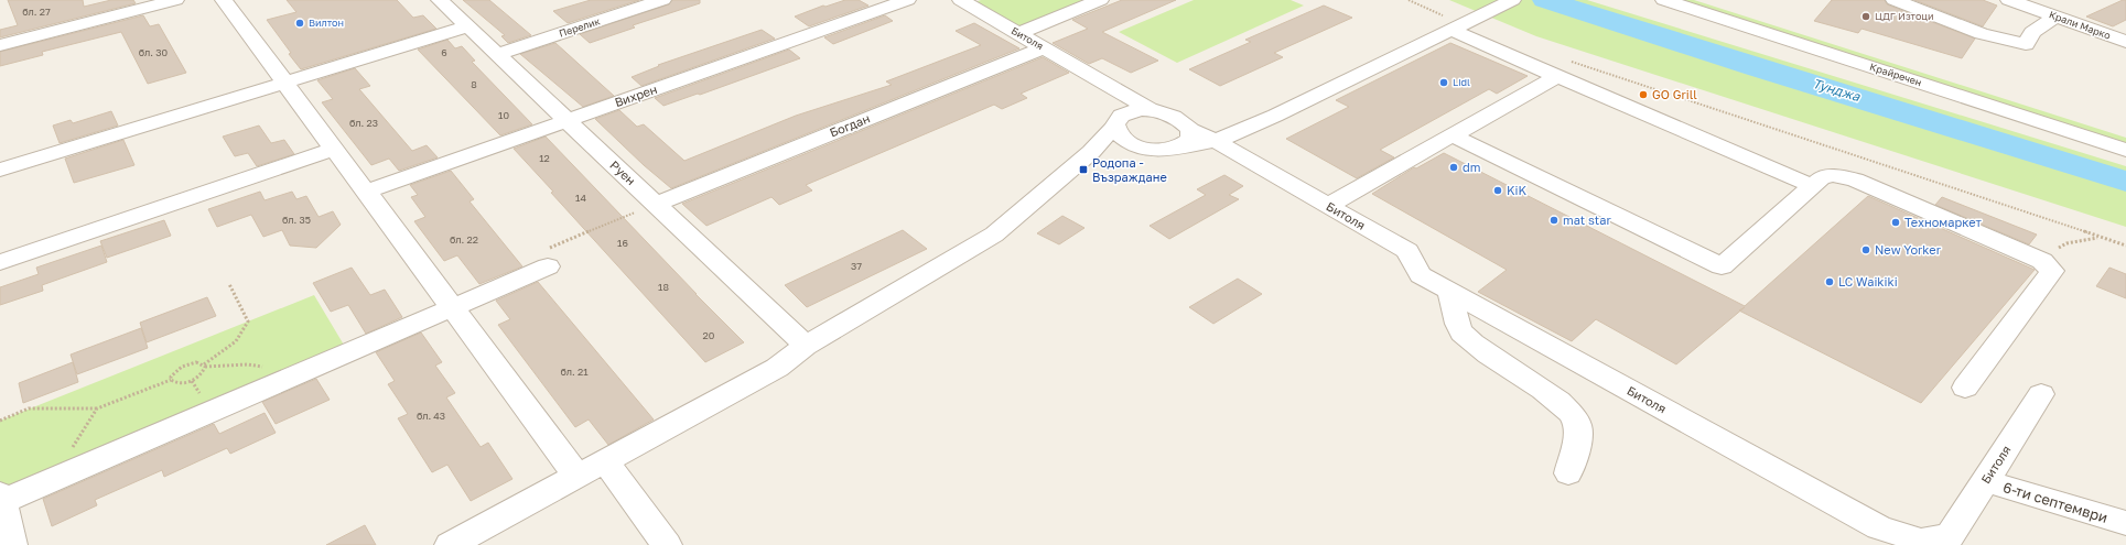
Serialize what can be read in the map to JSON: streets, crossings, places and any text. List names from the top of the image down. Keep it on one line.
{"streets":{"street":["Крали Марко","Перелик","Битоля","Крайречен","Вихрен","Богдан","Руен","6-ти септември"]},"crossings":[["Перелик","Руен"],["Битоля","Богдан"],["Битоля","6-ти септември"],["Вихрен","Руен"],["Богдан","Руен"]],"water":["Тунджа"],"places":{"other":["ЦДГ Изтоци","Вилтон","Lidl","GO Grill","dm","KiK","mat star","Техномаркет","New Yorker","LC Waikiki"],"transit":["Родопа - Възраждане"]},"house_numbers":["бл. 27","бл. 30","6","8","10","бл. 23","12","14","бл. 35","бл. 22","16","37","18","20","бл. 21","бл. 43"]}
